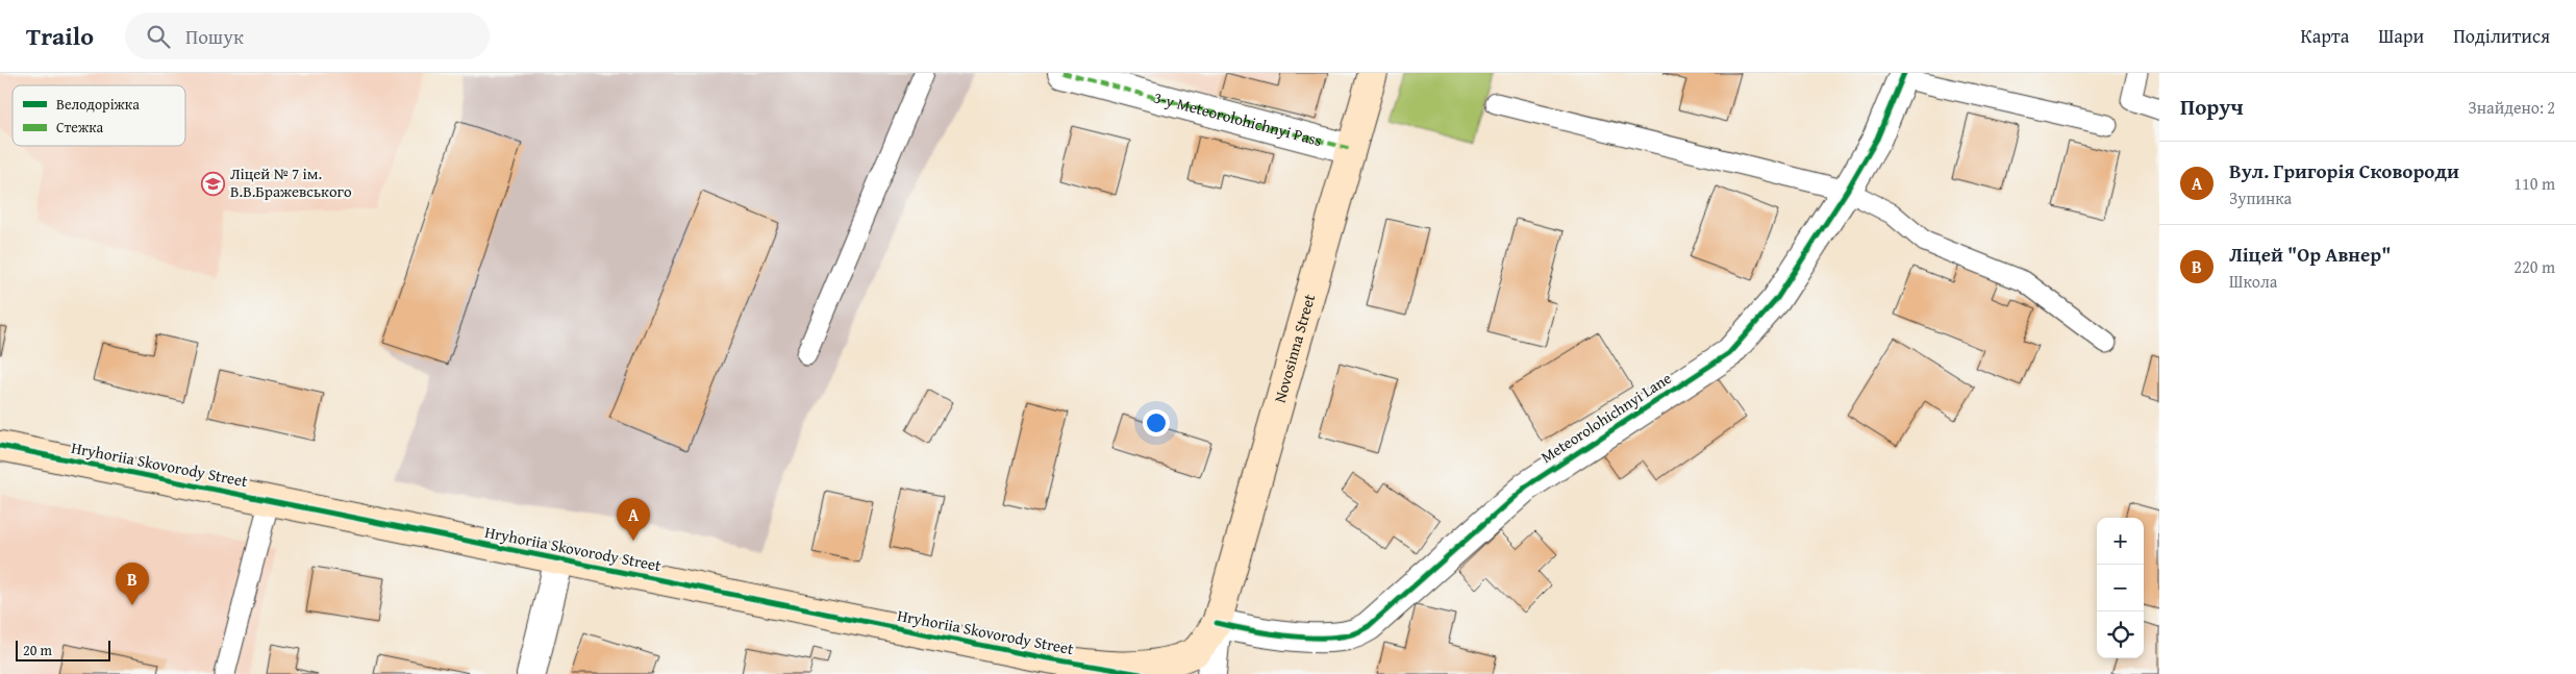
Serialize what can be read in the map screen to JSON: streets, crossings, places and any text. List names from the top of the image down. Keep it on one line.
{"streets":{"street":["3-y Meteorolohichnyi Pass","Novosinna Street","Meteorolohichnyi Lane","Hryhoriia Skovorody Street"]},"crossings":[["3-y Meteorolohichnyi Pass","Novosinna Street"],["Novosinna Street","Meteorolohichnyi Lane"],["Novosinna Street","Hryhoriia Skovorody Street"]],"places":{"school or university":["Ліцей № 7 ім. В.В.Бражевського"]},"legend":["Велодоріжка","Стежка"],"scale_bar":"20 m","page":{"header":"Trailo","search":"Пошук","nav":["Карта","Шари","Поділитися"],"heading":["Поруч","Знайдено: 2"],"list":[{"mark":"A","name":"Вул. Григорія Сковороди","note":"Зупинка","value":"110 m"},{"mark":"B","name":"Ліцей \"Ор Авнер\"","note":"Школа","value":"220 m"}],"pins":["A","B"],"map_buttons":["+","−"],"scale":"20 m"}}
